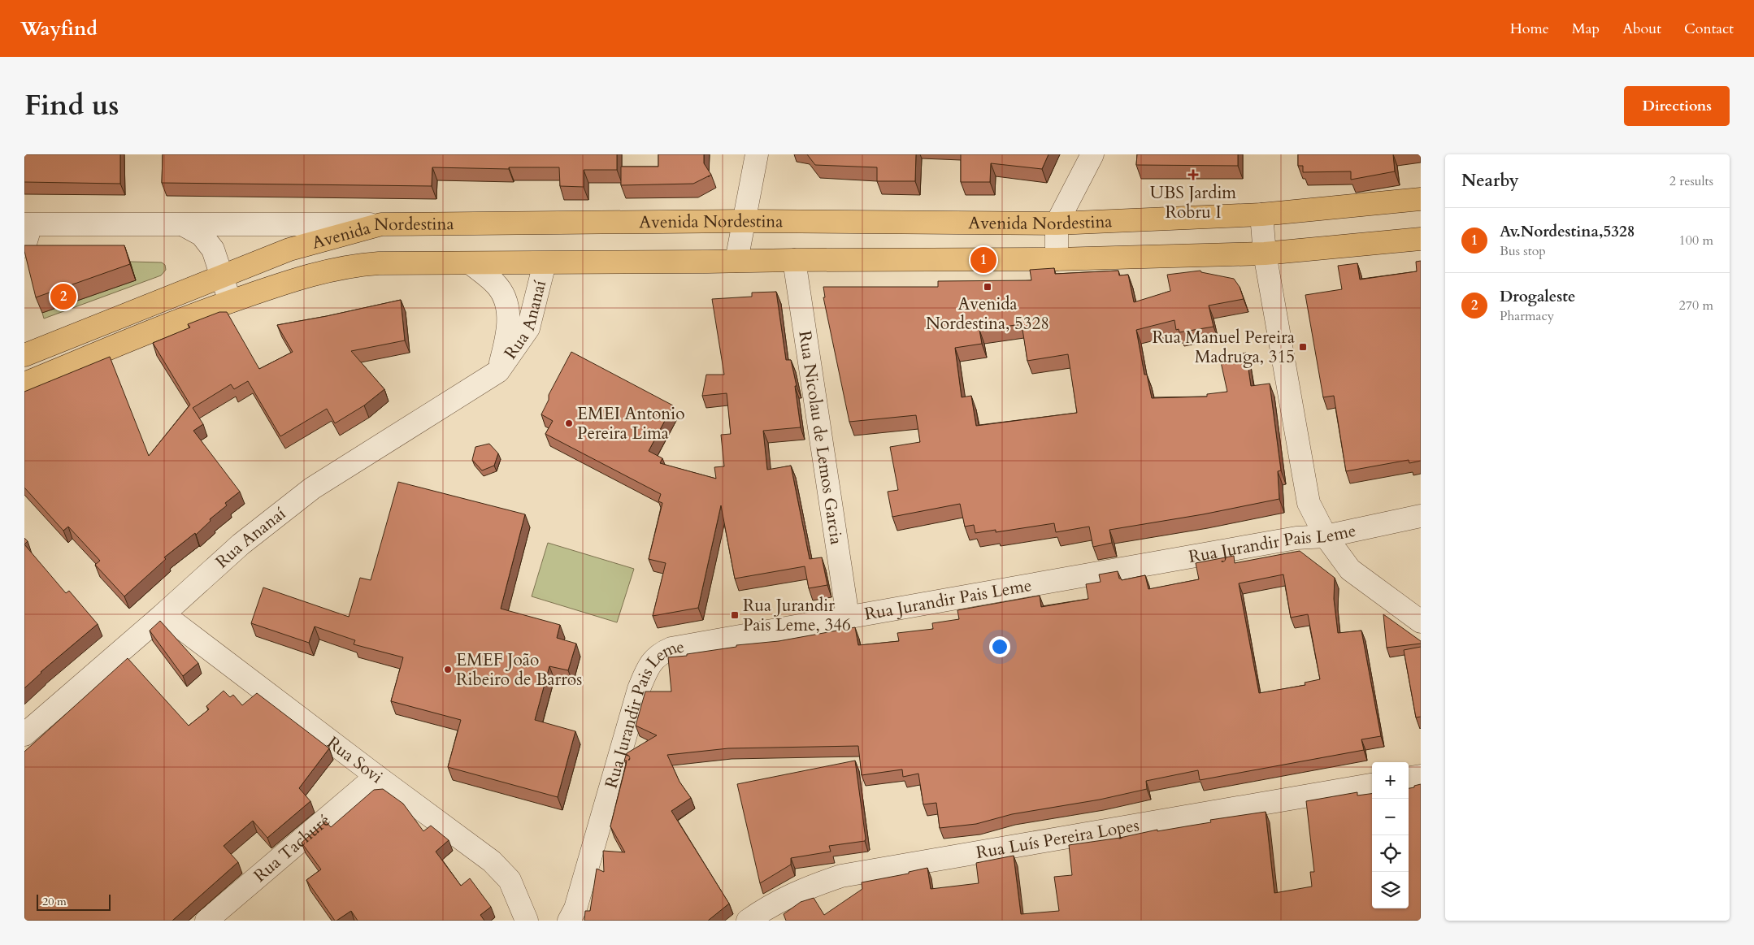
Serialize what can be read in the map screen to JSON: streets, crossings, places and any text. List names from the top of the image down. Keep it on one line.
{"streets":{"main road":["Avenida Nordestina"],"street":["Rua Ananaí","Rua Nicolau de Lemos Garcia","Rua Jurandir Pais Leme","Rua Sovi","Rua Luís Pereira Lopes","Rua Tachuré"]},"crossings":[["Avenida Nordestina","Rua Ananaí"],["Avenida Nordestina","Rua Nicolau de Lemos Garcia"],["Rua Ananaí","Rua Sovi"],["Rua Nicolau de Lemos Garcia","Rua Jurandir Pais Leme"],["Rua Sovi","Rua Tachuré"]],"places":{"health":["UBS Jardim Robru I"],"transit":["Avenida Nordestina, 5328","Rua Manuel Pereira Madruga, 315","Rua Jurandir Pais Leme, 346"],"other":["EMEI Antonio Pereira Lima","EMEF João Ribeiro de Barros"]},"scale_bar":"20 m","page":{"header":"Wayfind","nav":["Home","Map","About","Contact"],"title":"Find us","buttons":"Directions","heading":["Nearby","2 results"],"list":[{"mark":"1","name":"Av.Nordestina,5328","note":"Bus stop","value":"100 m"},{"mark":"2","name":"Drogaleste","note":"Pharmacy","value":"270 m"}],"pins":["1","2"],"map_buttons":["+","−"],"scale":"20 m"}}
